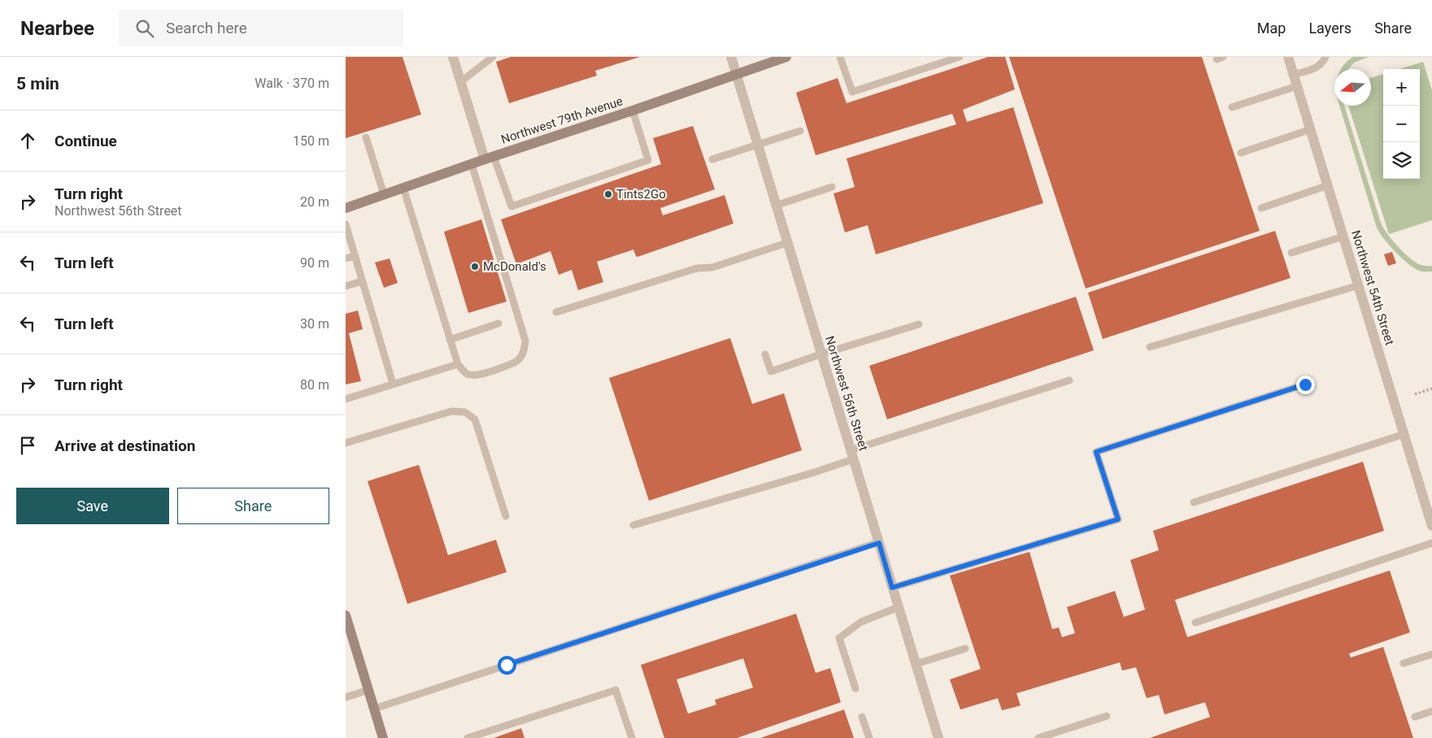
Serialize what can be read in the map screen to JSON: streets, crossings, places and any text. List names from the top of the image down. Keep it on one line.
{"streets":{"main road":["Northwest 79th Avenue"],"street":["Northwest 54th Street","Northwest 56th Street"]},"crossings":[["Northwest 79th Avenue","Northwest 56th Street"]],"places":["Tints2Go","McDonald's"],"north":"left","page":{"header":"Nearbee","search":"Search here","nav":["Map","Layers","Share"],"heading":["5 min","Walk · 370 m"],"map_buttons":["+","−"],"list":[["Continue","150 m"],["Turn right","Northwest 56th Street","20 m"],["Turn left","90 m"],["Turn left","30 m"],["Turn right","80 m"],"Arrive at destination"],"buttons":["Save","Share"]}}
